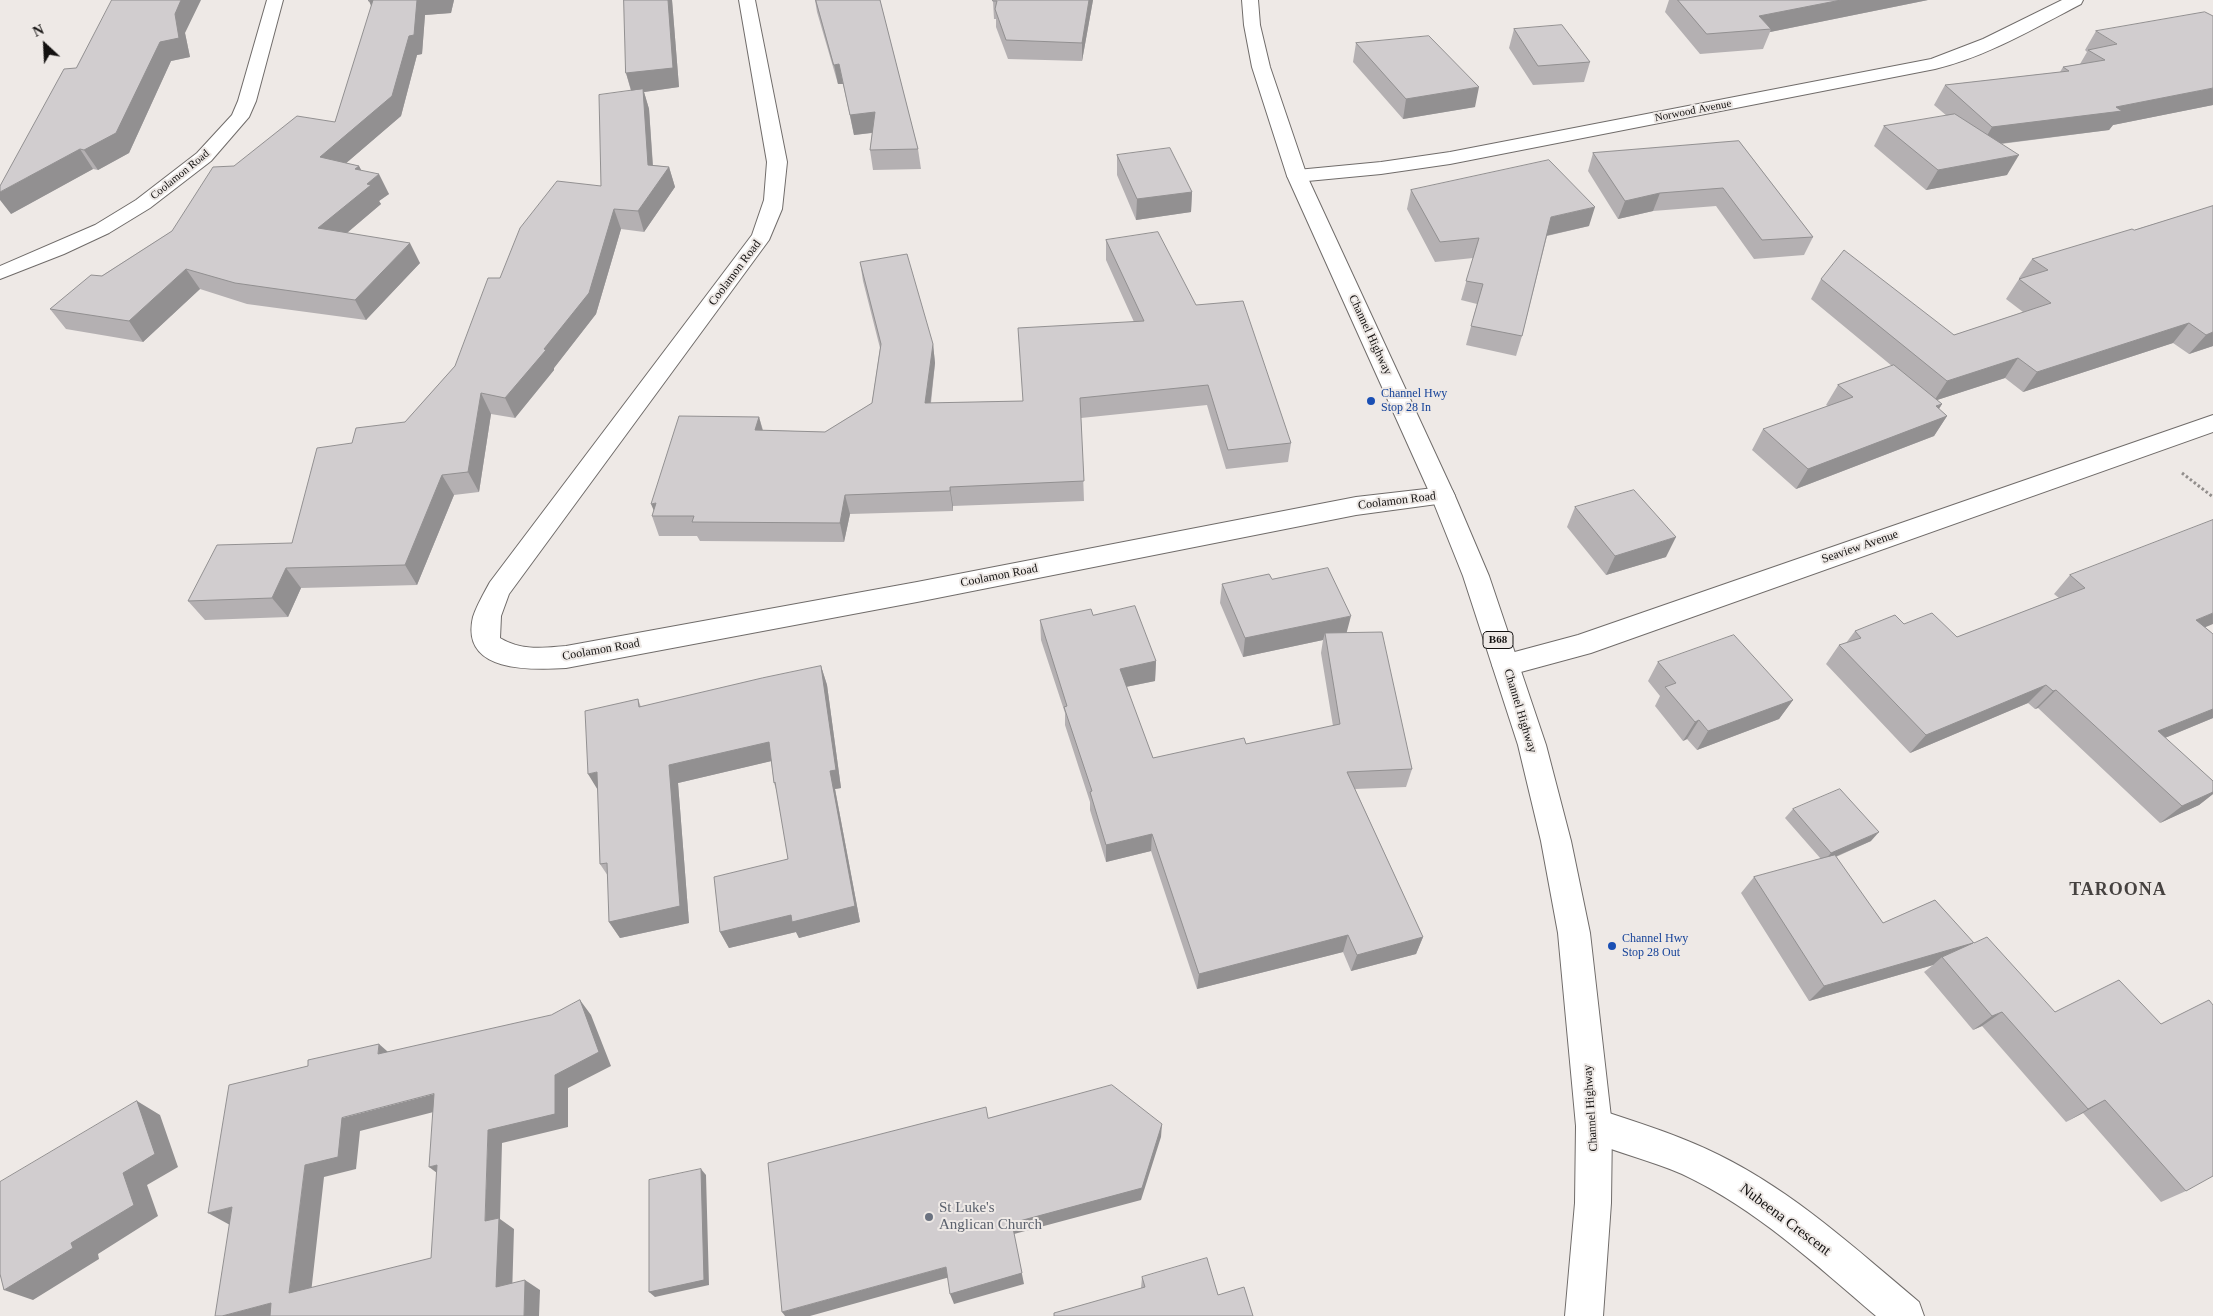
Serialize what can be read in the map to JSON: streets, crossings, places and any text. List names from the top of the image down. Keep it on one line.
{"streets":{"street":["Norwood Avenue","Coolamon Road","Channel Highway","Seaview Avenue","B68","Nubeena Crescent"]},"crossings":[["Norwood Avenue","Channel Highway"],["Coolamon Road","Channel Highway"],["Channel Highway","Seaview Avenue"],["Channel Highway","Nubeena Crescent"]],"districts":["TAROONA"],"places":["Channel Hwy Stop 28 In","Channel Hwy Stop 28 Out","St Luke's Anglican Church"],"north":"top left"}
